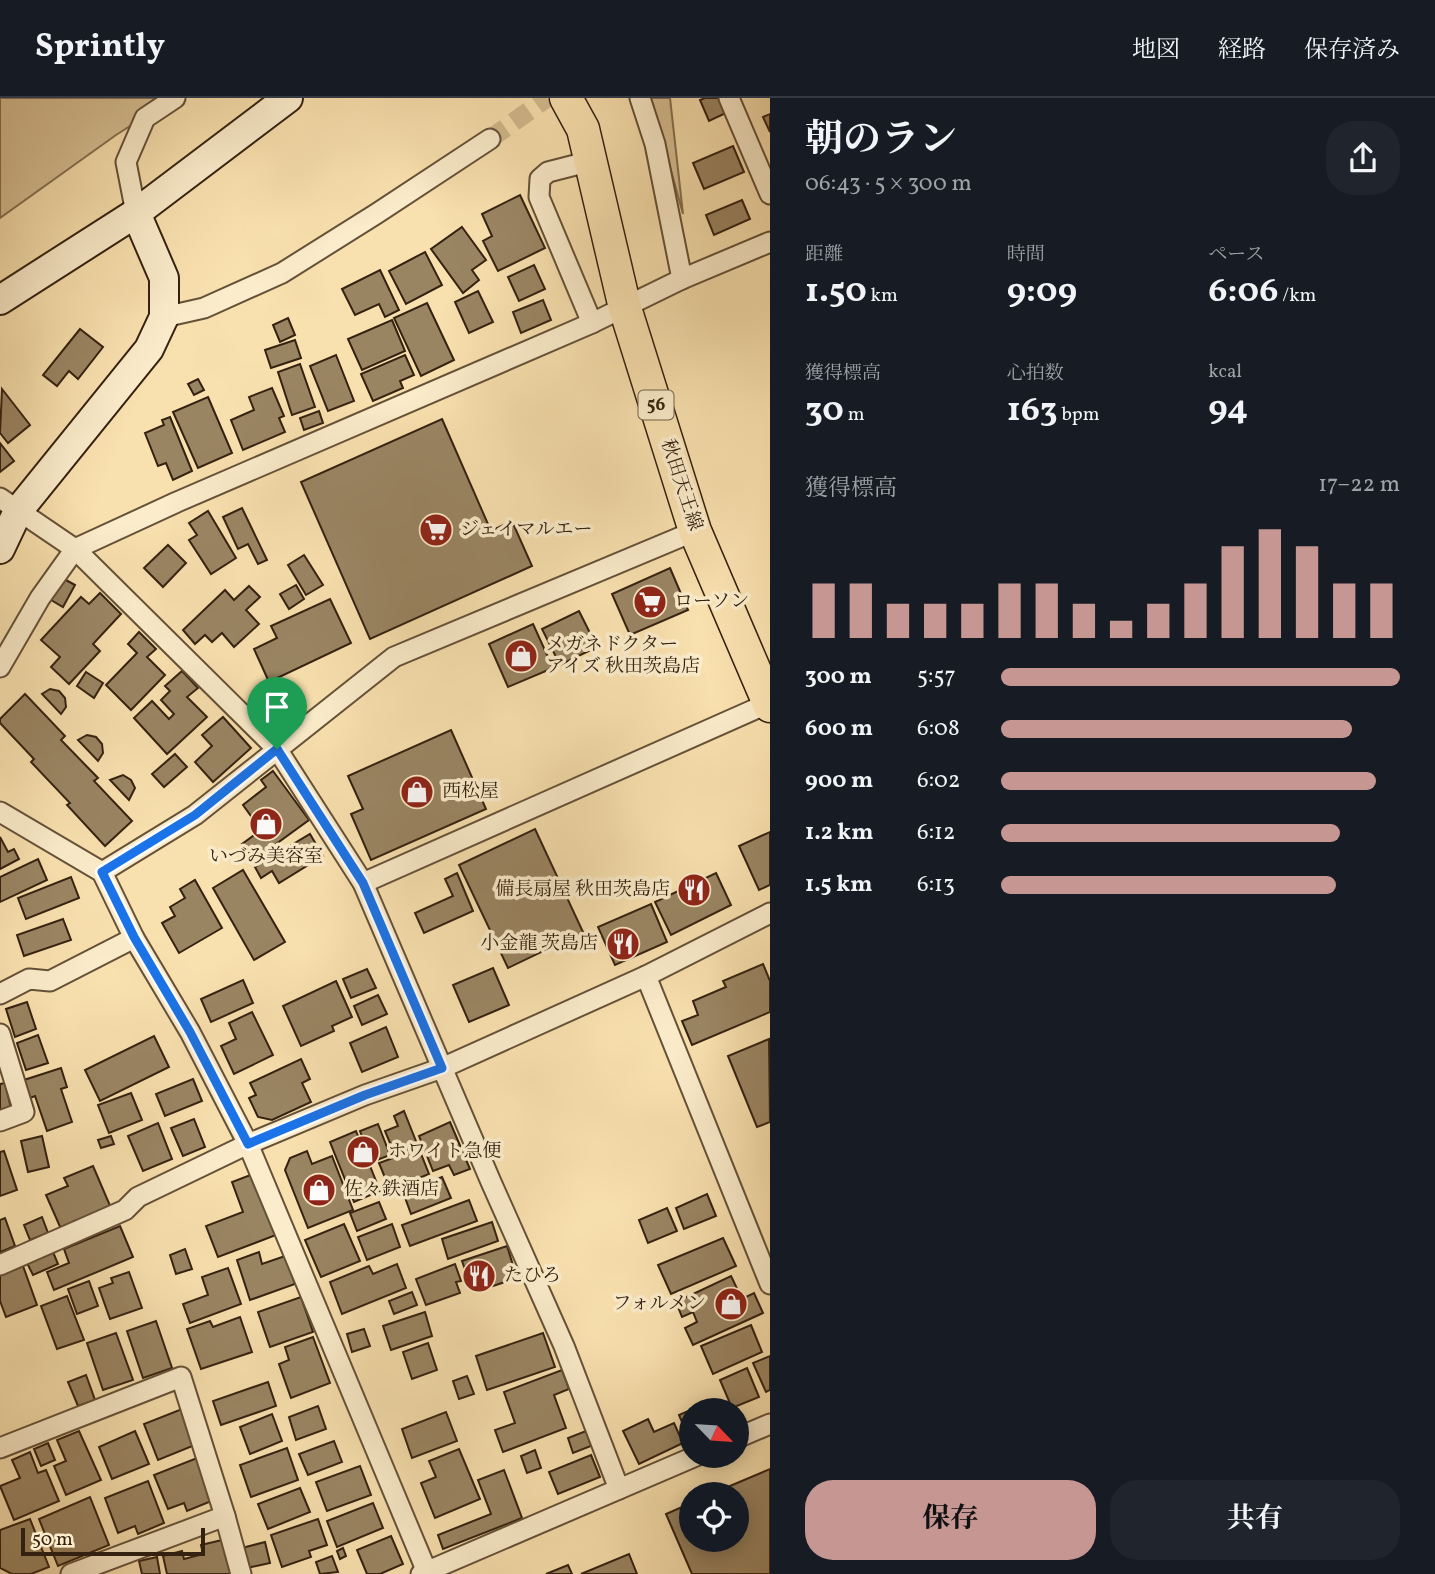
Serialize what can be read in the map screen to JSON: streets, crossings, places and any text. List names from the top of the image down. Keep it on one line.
{"streets":{"main road":["56","秋田天王線"]},"places":{"supermarket":["ジェイマルエー","ローソン"],"shop":["メガネドクター アイズ 秋田茨島店","西松屋","いづみ美容室","ホワイト急便","佐々鉄酒店","フォルメン"],"restaurant":["備長扇屋 秋田茨島店","小金龍 茨島店","たひろ"]},"scale_bar":"50 m","north":"bottom right","page":{"header":"Sprintly","nav":["地図","経路","保存済み"],"heading":["朝のラン","06:43 · 5 × 300 m"],"stats":[["距離","1.50 km"],["時間","9:09"],["ペース","6:06 /km"],["獲得標高","30 m"],["心拍数","163 bpm"],["kcal","94"]],"chart":["獲得標高","17–22 m"],"list":[{"name":"300 m","note":"5:57"},{"name":"600 m","note":"6:08"},{"name":"900 m","note":"6:02"},{"name":"1.2 km","note":"6:12"},{"name":"1.5 km","note":"6:13"}],"buttons":["保存","共有"],"scale":"50 m"}}
